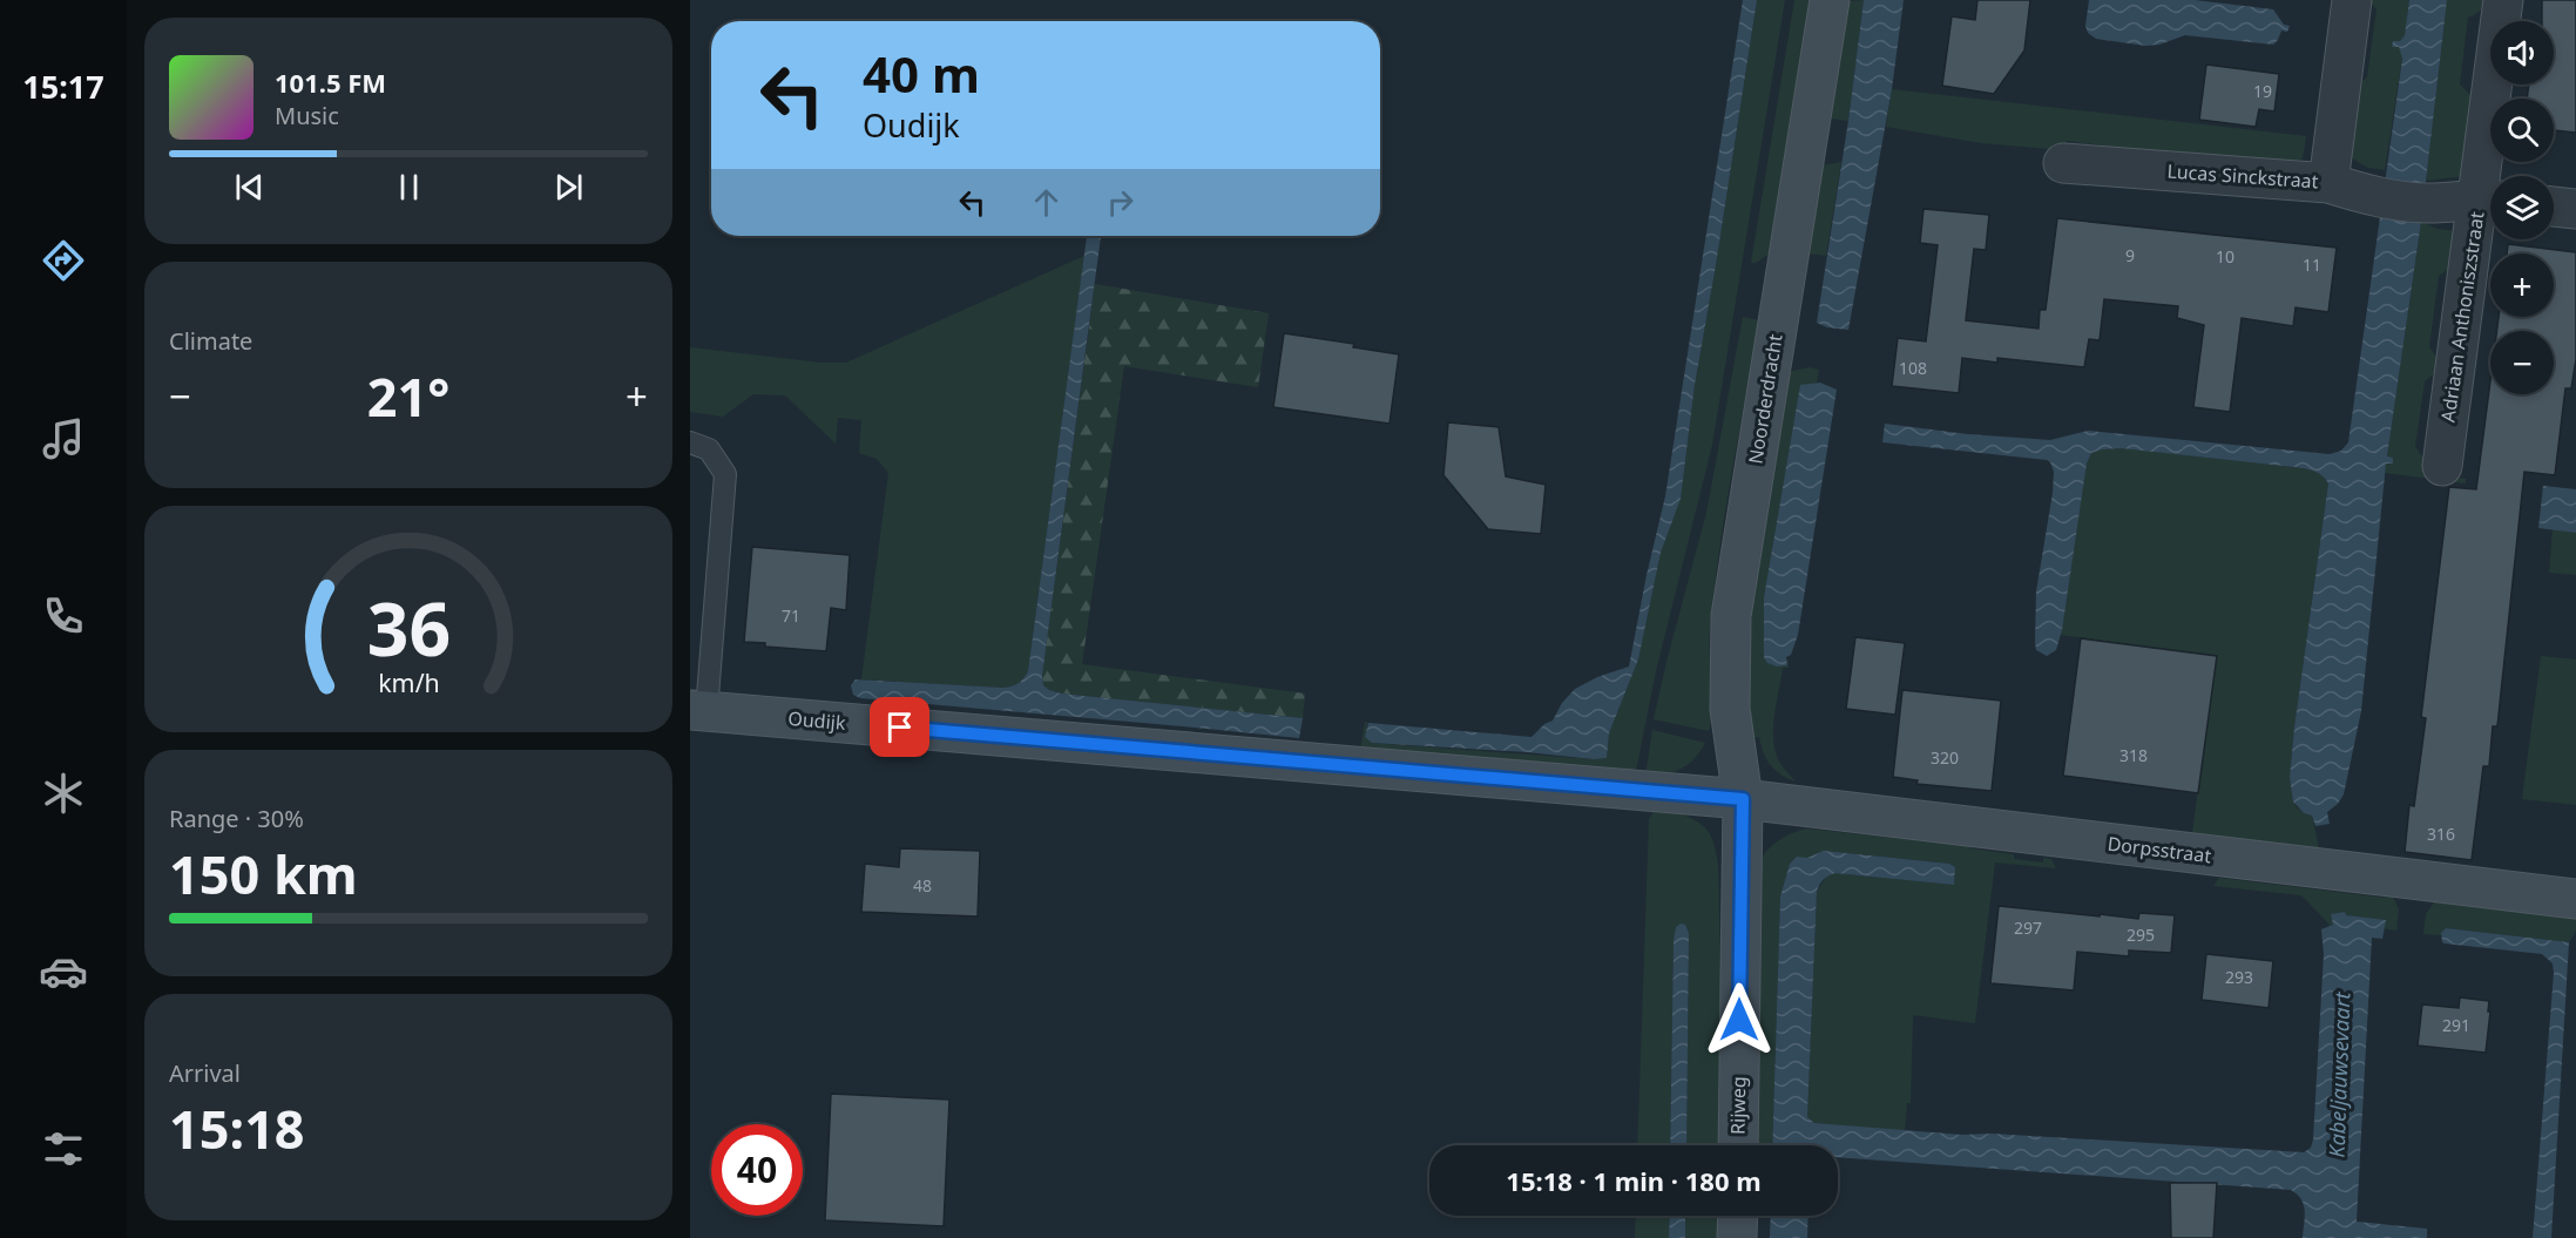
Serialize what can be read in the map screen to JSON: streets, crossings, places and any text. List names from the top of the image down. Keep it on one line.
{"streets":{"street":["Lucas Sinckstraat","Adriaan Anthoniszstraat","Noorderdracht","Oudijk","Dorpsstraat","Rijweg"]},"crossings":[["Lucas Sinckstraat","Adriaan Anthoniszstraat"],["Noorderdracht","Oudijk"],["Noorderdracht","Dorpsstraat"],["Noorderdracht","Rijweg"],["Oudijk","Dorpsstraat"],["Oudijk","Rijweg"],["Dorpsstraat","Rijweg"]],"water":["Kabeljauwsevaart"],"house_numbers":["19","9","10","11","108","71","318","320","316","48","297","295","293","291"],"page":{"tabs":"15:17","map_buttons":["+","−"],"turn":["40 m","Oudijk"],"song":["101.5 FM","Music"],"tile":["Climate",["Range · 30%","150 km"],["Arrival","15:18"]],"heat":["−","21°","+"],"limit":"40","trip":"15:18 · 1 min · 180 m","gauge":["36","km/h"]}}
